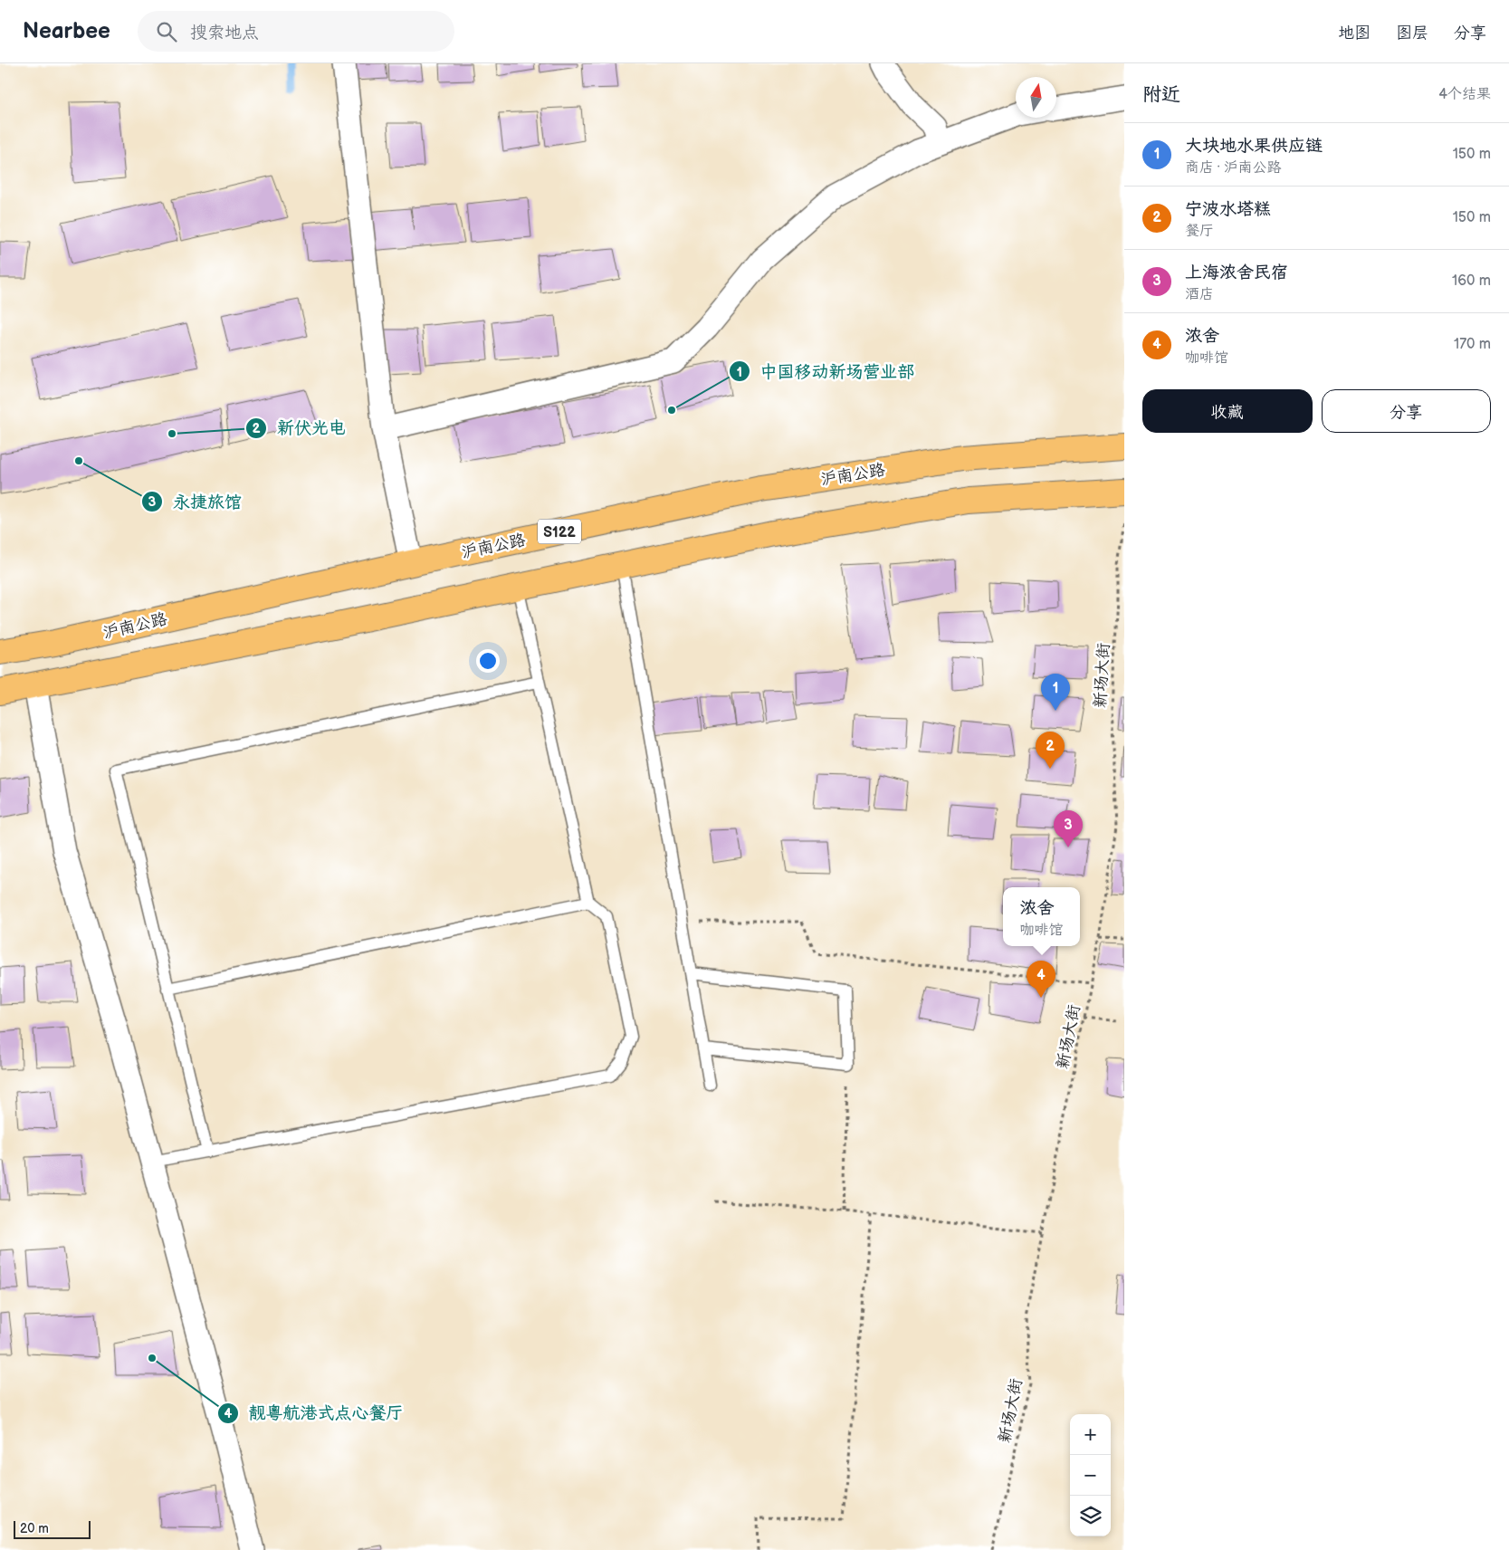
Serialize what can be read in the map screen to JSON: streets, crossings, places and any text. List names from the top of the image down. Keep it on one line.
{"streets":{"main road":["沪南公路","S122"],"path":["新场大街"]},"places":["中国移动新场营业部","新伏光电","永捷旅馆","靓粤航港式点心餐厅"],"scale_bar":"20 m","north":"top","page":{"header":"Nearbee","search":"搜索地点","nav":["地图","图层","分享"],"heading":["附近","4个结果"],"list":[{"mark":"1","name":"大块地水果供应链","note":"商店 · 沪南公路","value":"150 m"},{"mark":"2","name":"宁波水塔糕","note":"餐厅","value":"150 m"},{"mark":"3","name":"上海浓舍民宿","note":"酒店","value":"160 m"},{"mark":"4","name":"浓舍","note":"咖啡馆","value":"170 m"}],"buttons":["收藏","分享"],"pins":["1","2","3","4"],"popup":["浓舍","咖啡馆"],"map_buttons":["+","−"],"scale":"20 m"}}
